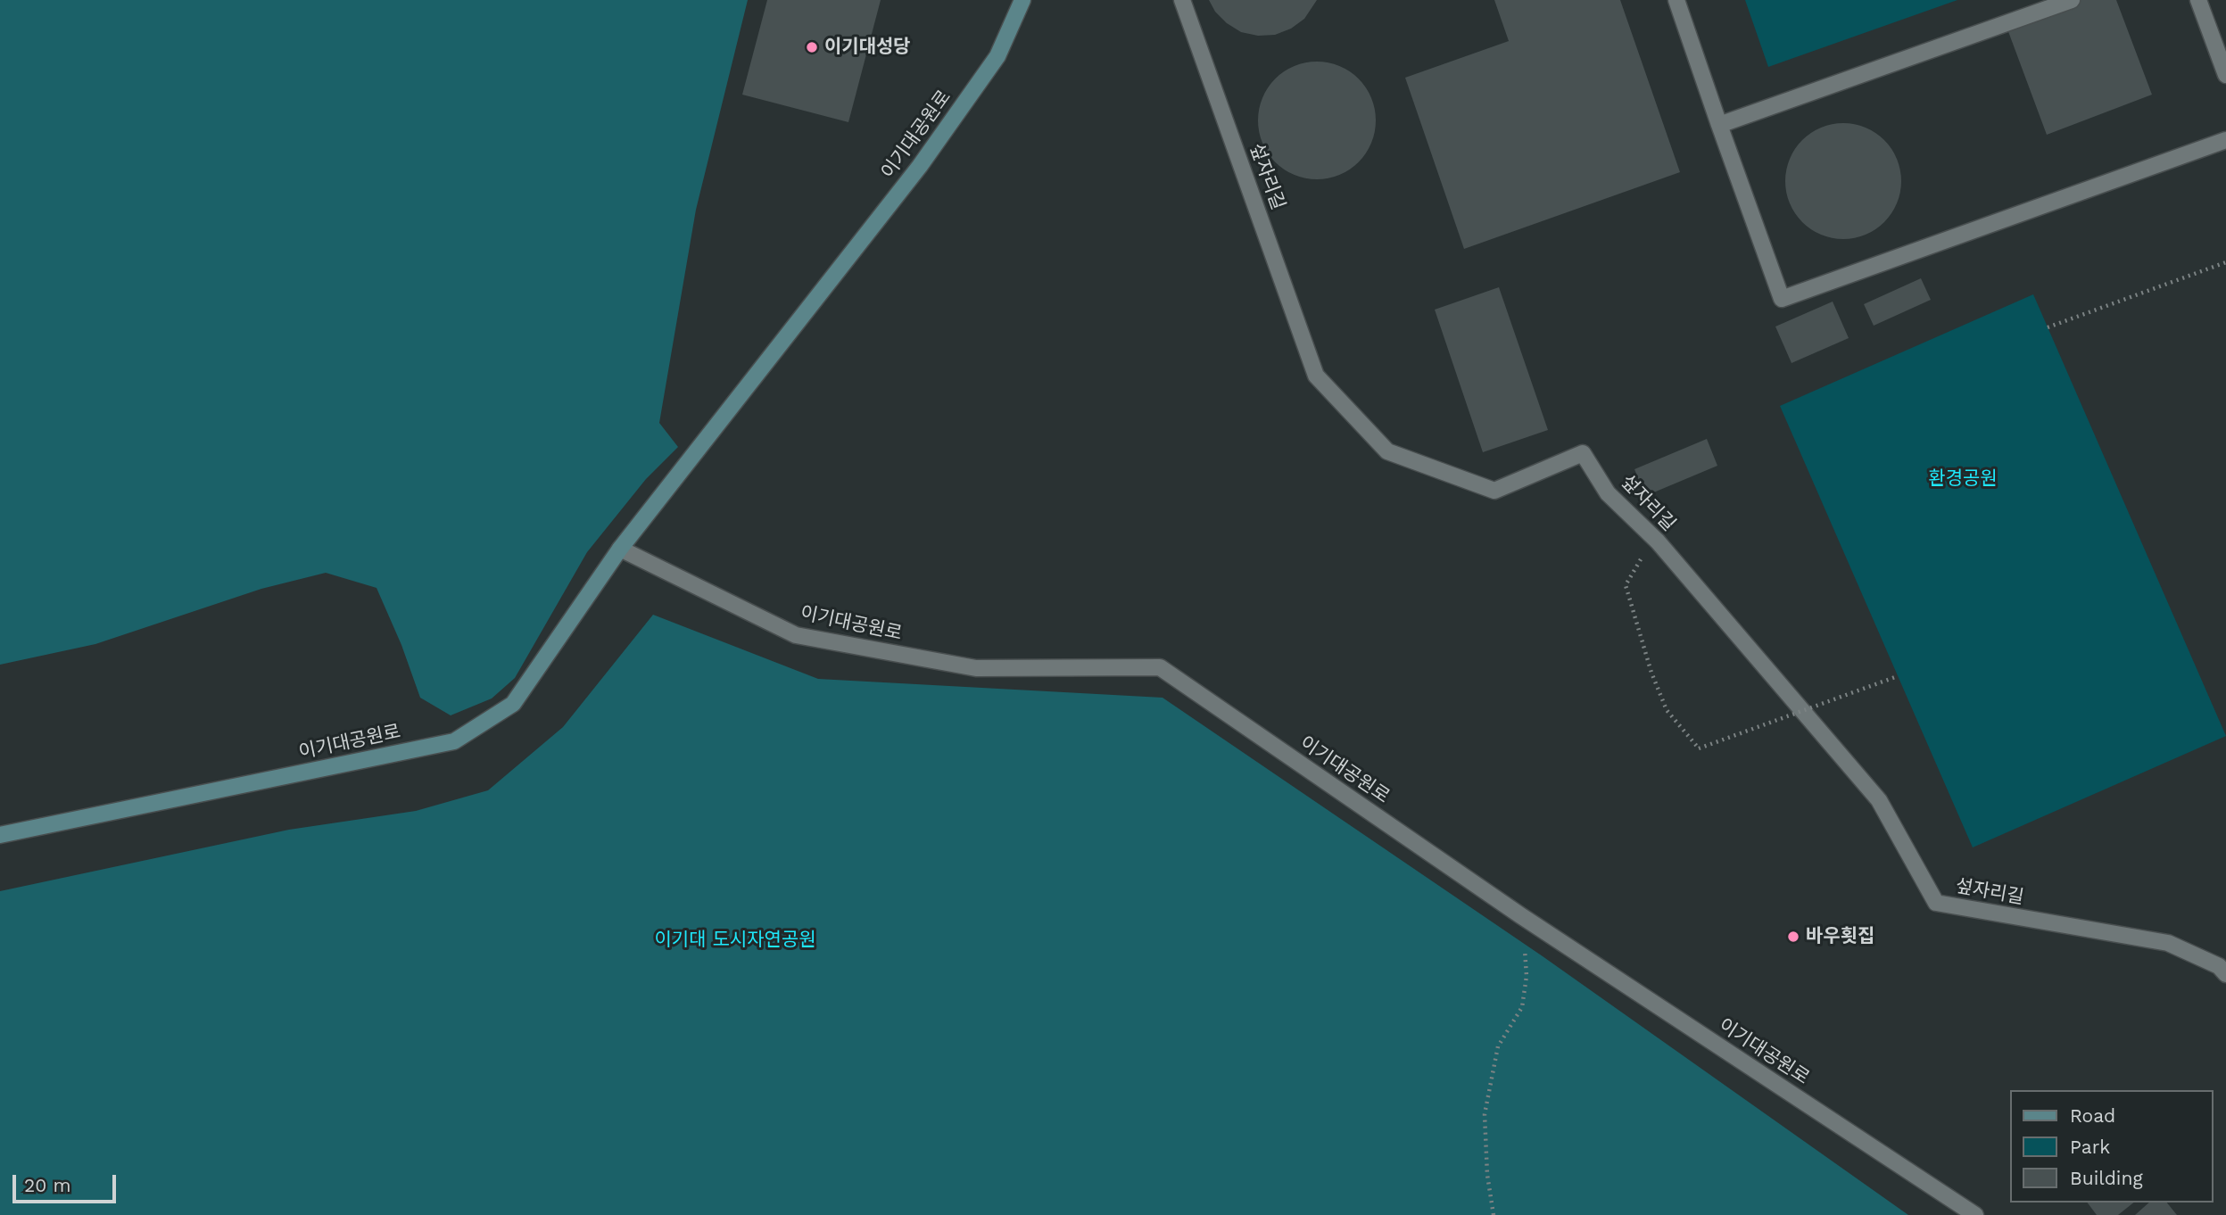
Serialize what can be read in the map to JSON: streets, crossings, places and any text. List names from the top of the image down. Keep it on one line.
{"streets":{"street":["이기대공원로","섶자리길"]},"parks":["환경공원","이기대 도시자연공원"],"places":["이기대성당","바우횟집"],"legend":["Road","Park","Building"],"scale_bar":"20 m"}
